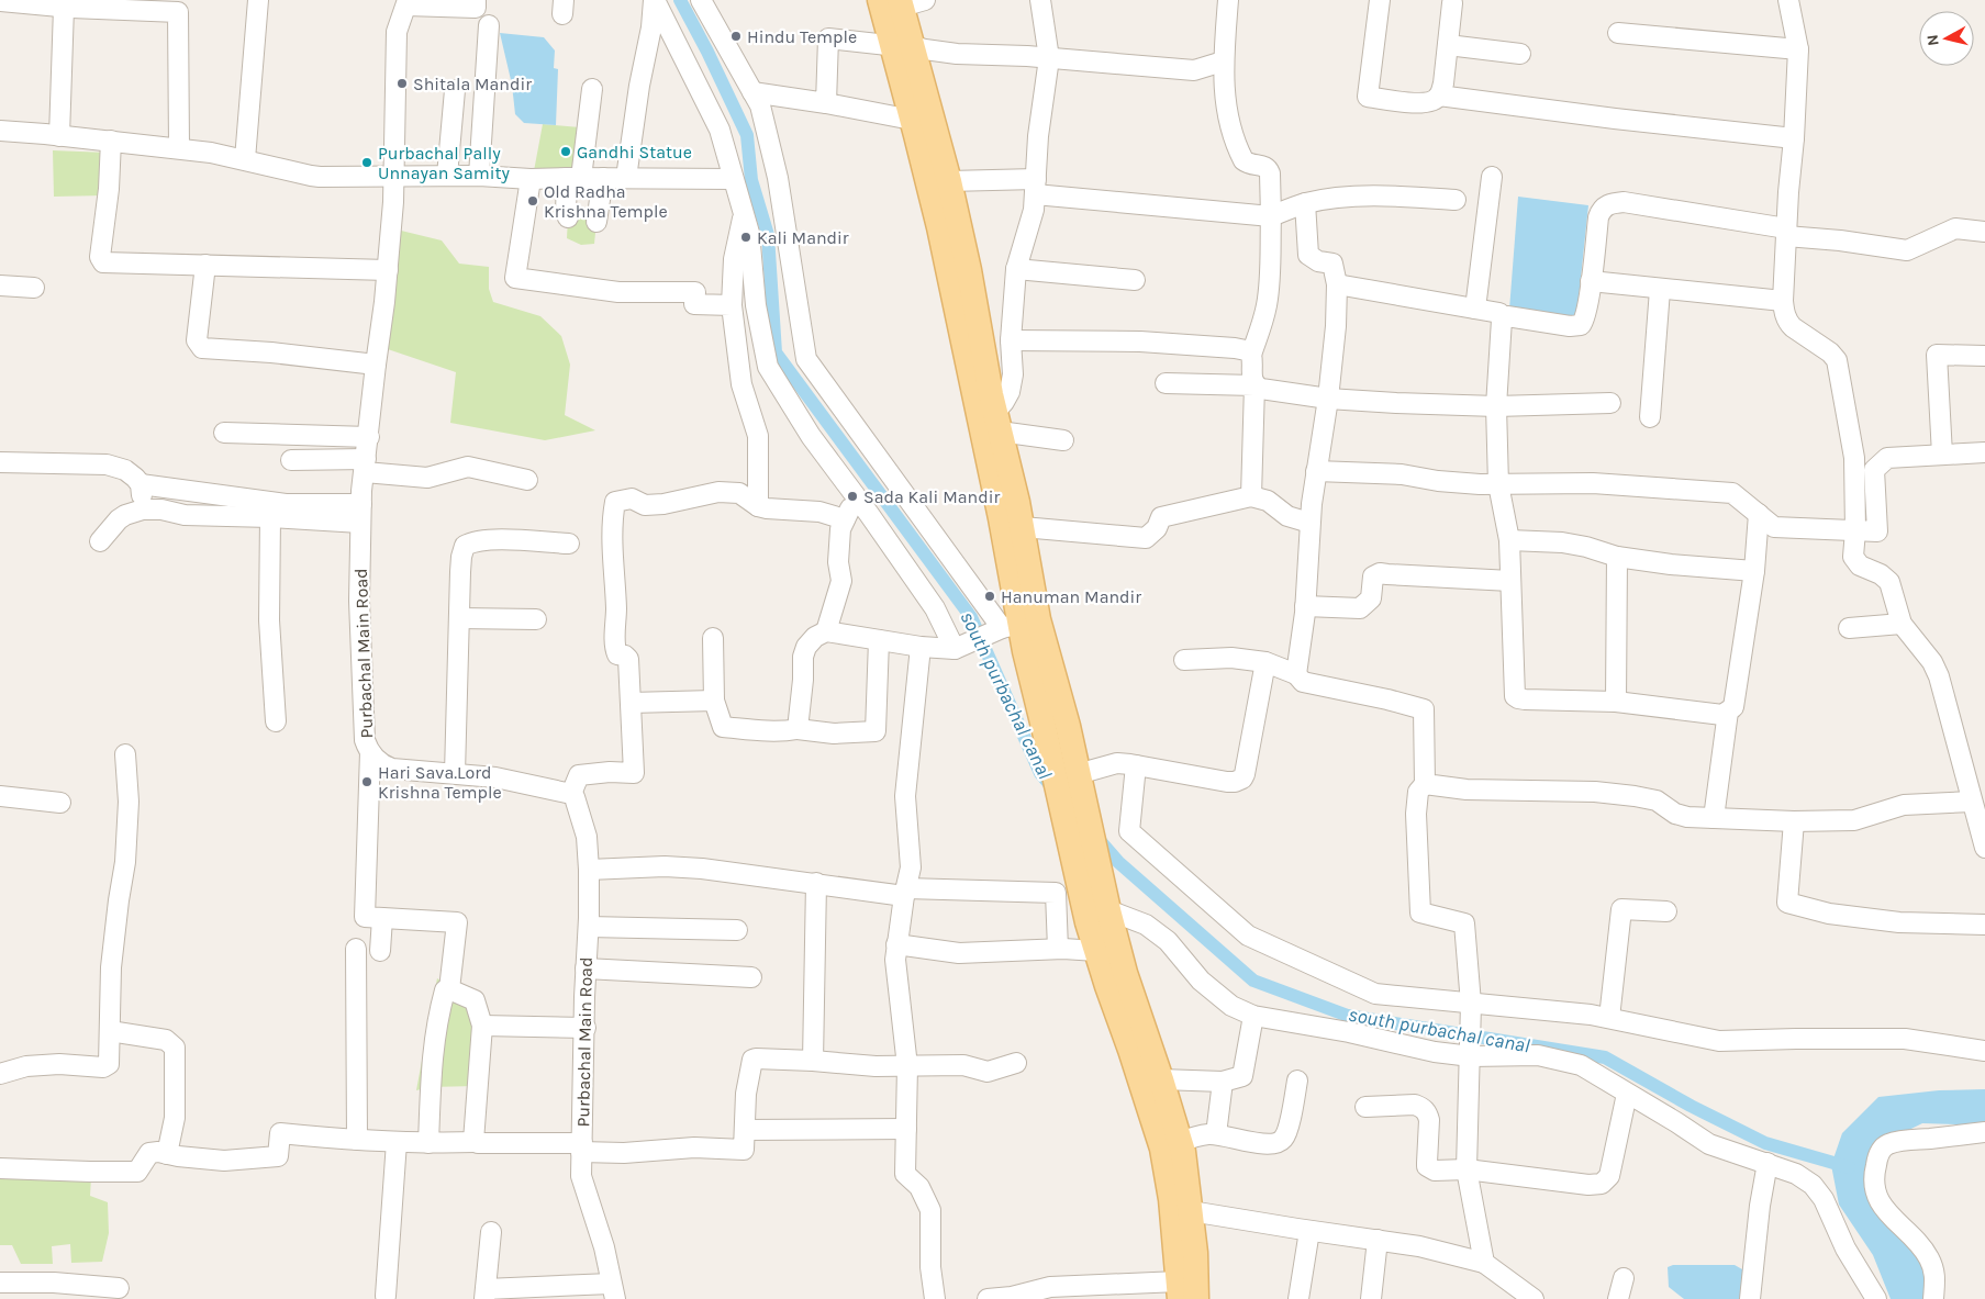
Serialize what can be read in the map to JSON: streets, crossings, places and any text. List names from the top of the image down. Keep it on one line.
{"streets":{"street":["Purbachal Main Road"]},"water":["south purbachal canal"],"places":["Hindu Temple","Shitala Mandir","Gandhi Statue","Purbachal Pally Unnayan Samity","Old Radha Krishna Temple","Kali Mandir","Sada Kali Mandir","Hanuman Mandir","Hari Sava.Lord Krishna Temple"],"north":"left"}
